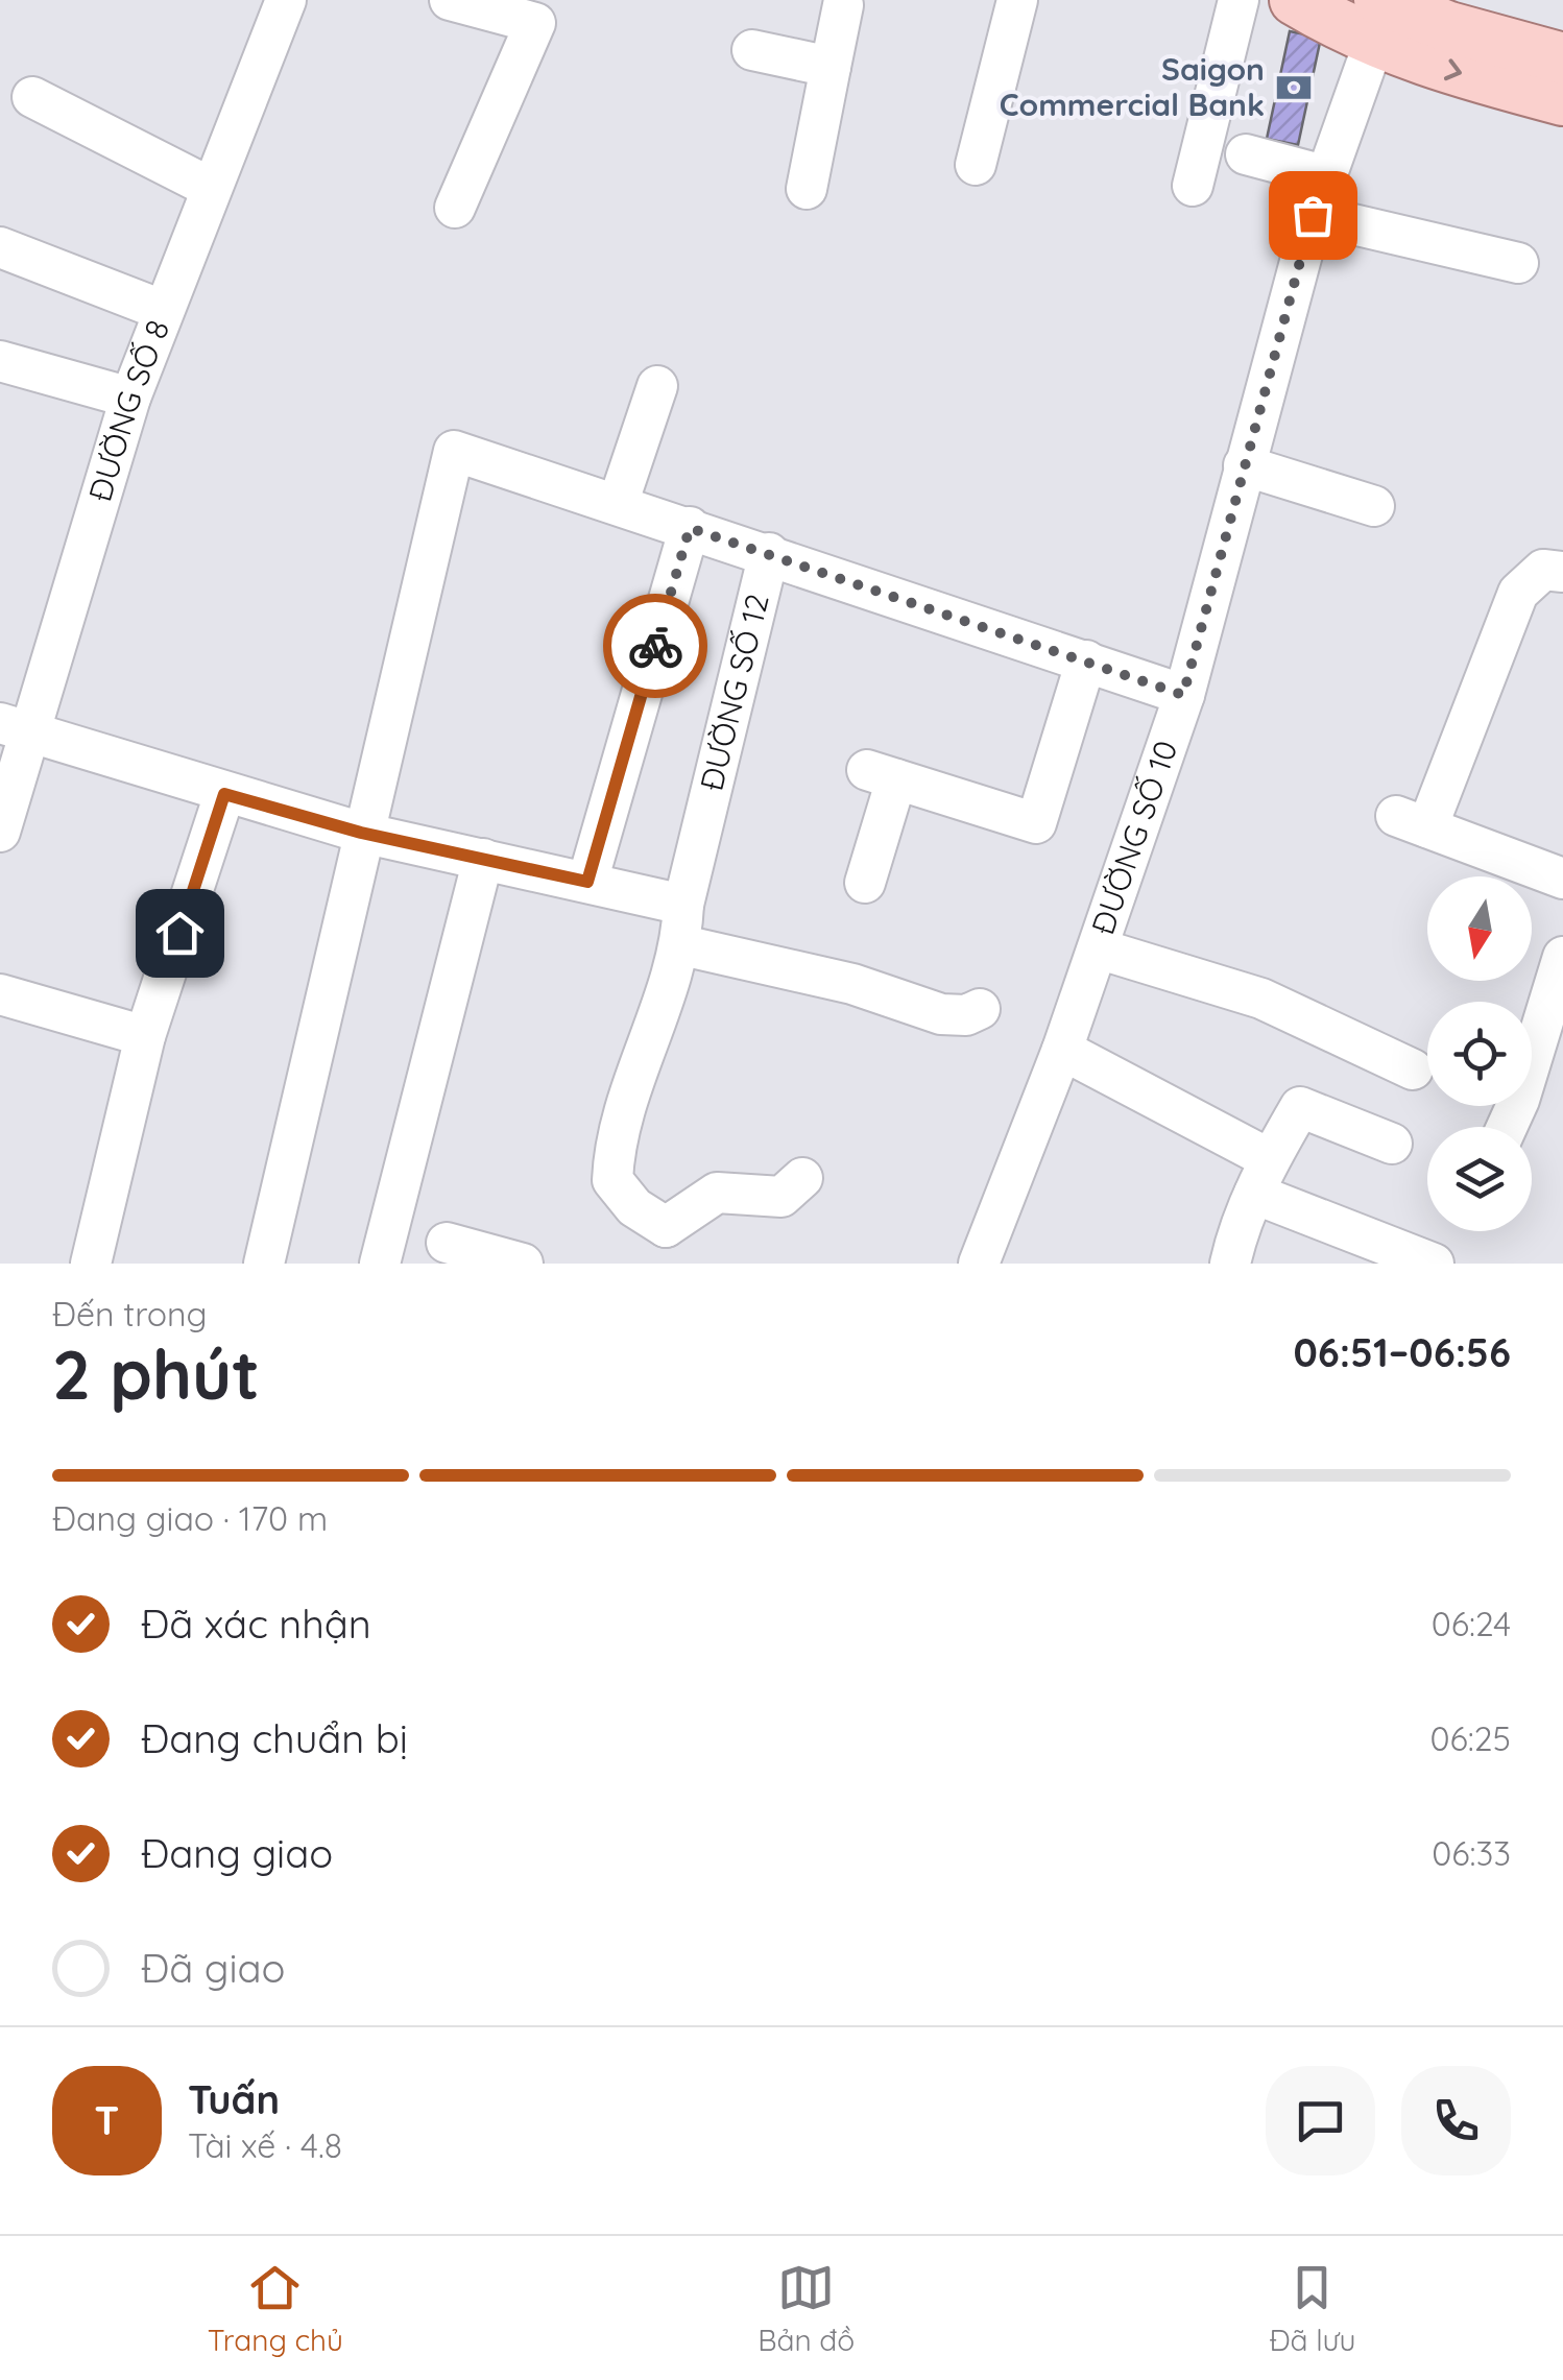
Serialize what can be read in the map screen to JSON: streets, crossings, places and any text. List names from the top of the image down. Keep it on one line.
{"streets":{"street":["ĐƯỜNG SỐ 8","ĐƯỜNG SỐ 12","ĐƯỜNG SỐ 10"]},"places":{"bank":["Saigon Commercial Bank"]},"north":"bottom","page":{"heading":["2 phút","Đến trong","06:51–06:56"],"panel":["Tuấn","Tài xế · 4.8"],"bar":"Đang giao · 170 m","list":[["Đã xác nhận","06:24"],["Đang chuẩn bị","06:25"],["Đang giao","06:33"],"Đã giao"],"round":"T","tabs":["Trang chủ","Bản đồ","Đã lưu"]}}
